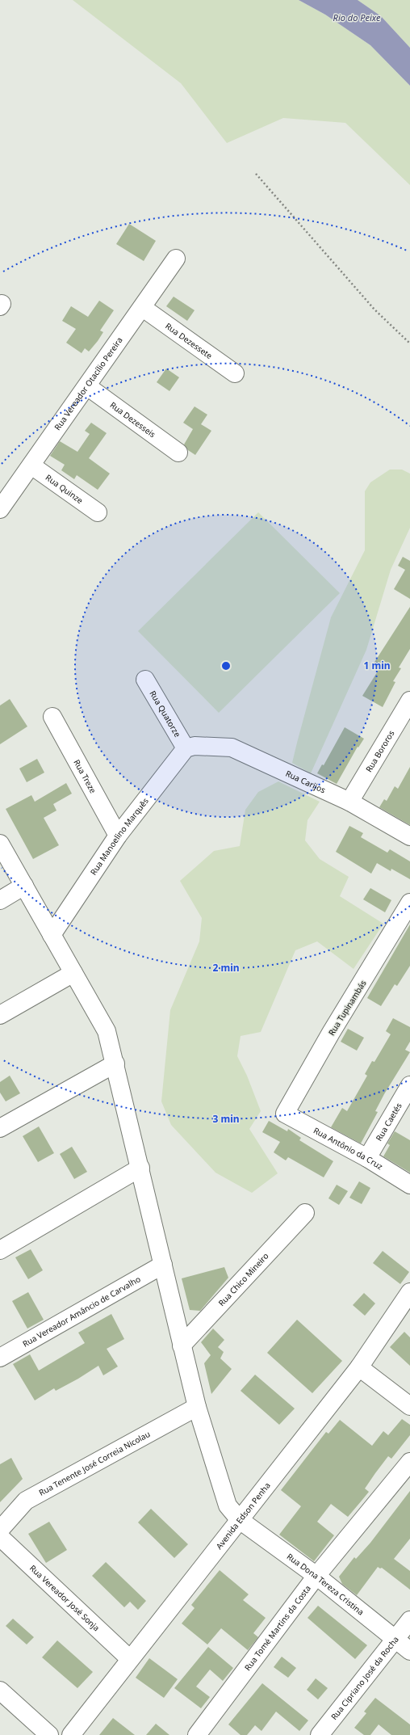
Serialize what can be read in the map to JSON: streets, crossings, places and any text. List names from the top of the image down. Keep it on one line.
{"streets":{"street":["Rua Dezessete","Rua Vereador Otacílio Pereira","Rua Dezesseis","Rua Quinze","Rua Quatorze","Rua Bororos","Rua Treze","Rua Carijos","Rua Manoelino Marquês","Rua Tupinambás","Rua Caetés","Rua Antônio da Cruz","Rua Chico Mineiro","Rua Vereador Amâncio de Carvalho","Rua Tenente José Correia Nicolau","Avenida Edson Penha","Rua Dona Tereza Cristina","Rua Vereador José Sonja","Rua Tomé Martins da Costa","Rua Cipriano José da Rocha"]},"crossings":[["Rua Dezessete","Rua Vereador Otacílio Pereira"],["Rua Vereador Otacílio Pereira","Rua Dezesseis"],["Rua Vereador Otacílio Pereira","Rua Quinze"],["Rua Quatorze","Rua Carijos"],["Rua Quatorze","Rua Manoelino Marquês"],["Rua Bororos","Rua Carijos"],["Rua Treze","Rua Manoelino Marquês"],["Rua Carijos","Rua Manoelino Marquês"],["Rua Manoelino Marquês","Rua Dona Tereza Cristina"],["Rua Tupinambás","Rua Antônio da Cruz"],["Rua Caetés","Rua Antônio da Cruz"],["Rua Chico Mineiro","Rua Dona Tereza Cristina"],["Rua Vereador Amâncio de Carvalho","Rua Dona Tereza Cristina"],["Rua Tenente José Correia Nicolau","Rua Dona Tereza Cristina"],["Avenida Edson Penha","Rua Dona Tereza Cristina"],["Avenida Edson Penha","Rua Vereador José Sonja"],["Rua Dona Tereza Cristina","Rua Tomé Martins da Costa"],["Rua Dona Tereza Cristina","Rua Cipriano José da Rocha"]],"water":["Rio do Peixe"],"rings":["1 min","2 min","3 min"]}
